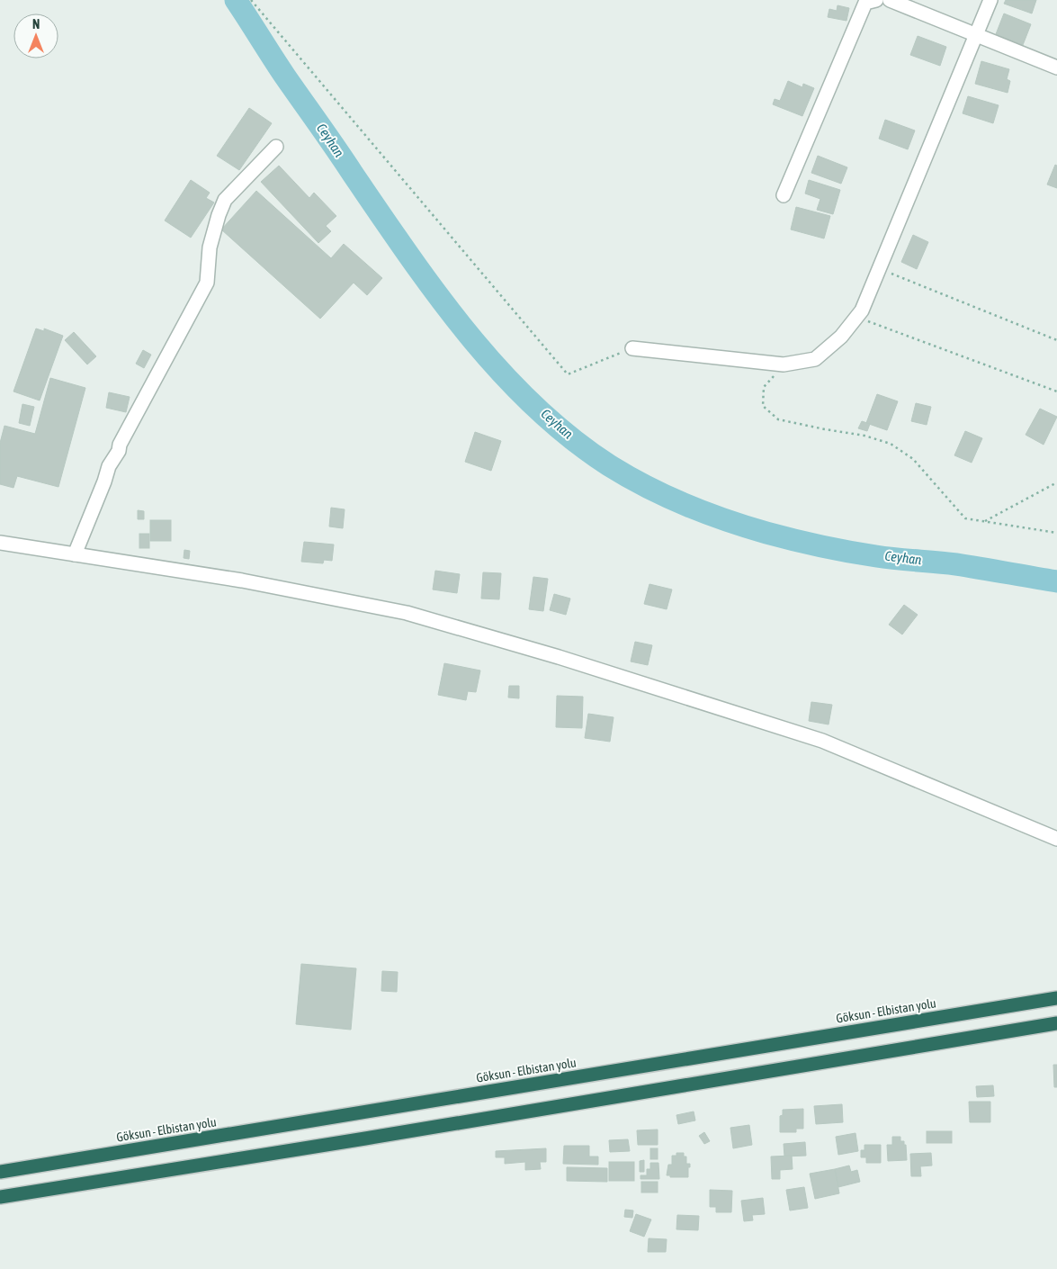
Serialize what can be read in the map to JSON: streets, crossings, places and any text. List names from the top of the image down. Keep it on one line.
{"streets":{"highway":["Göksun - Elbistan yolu"]},"water":["Ceyhan"],"north":"top"}
